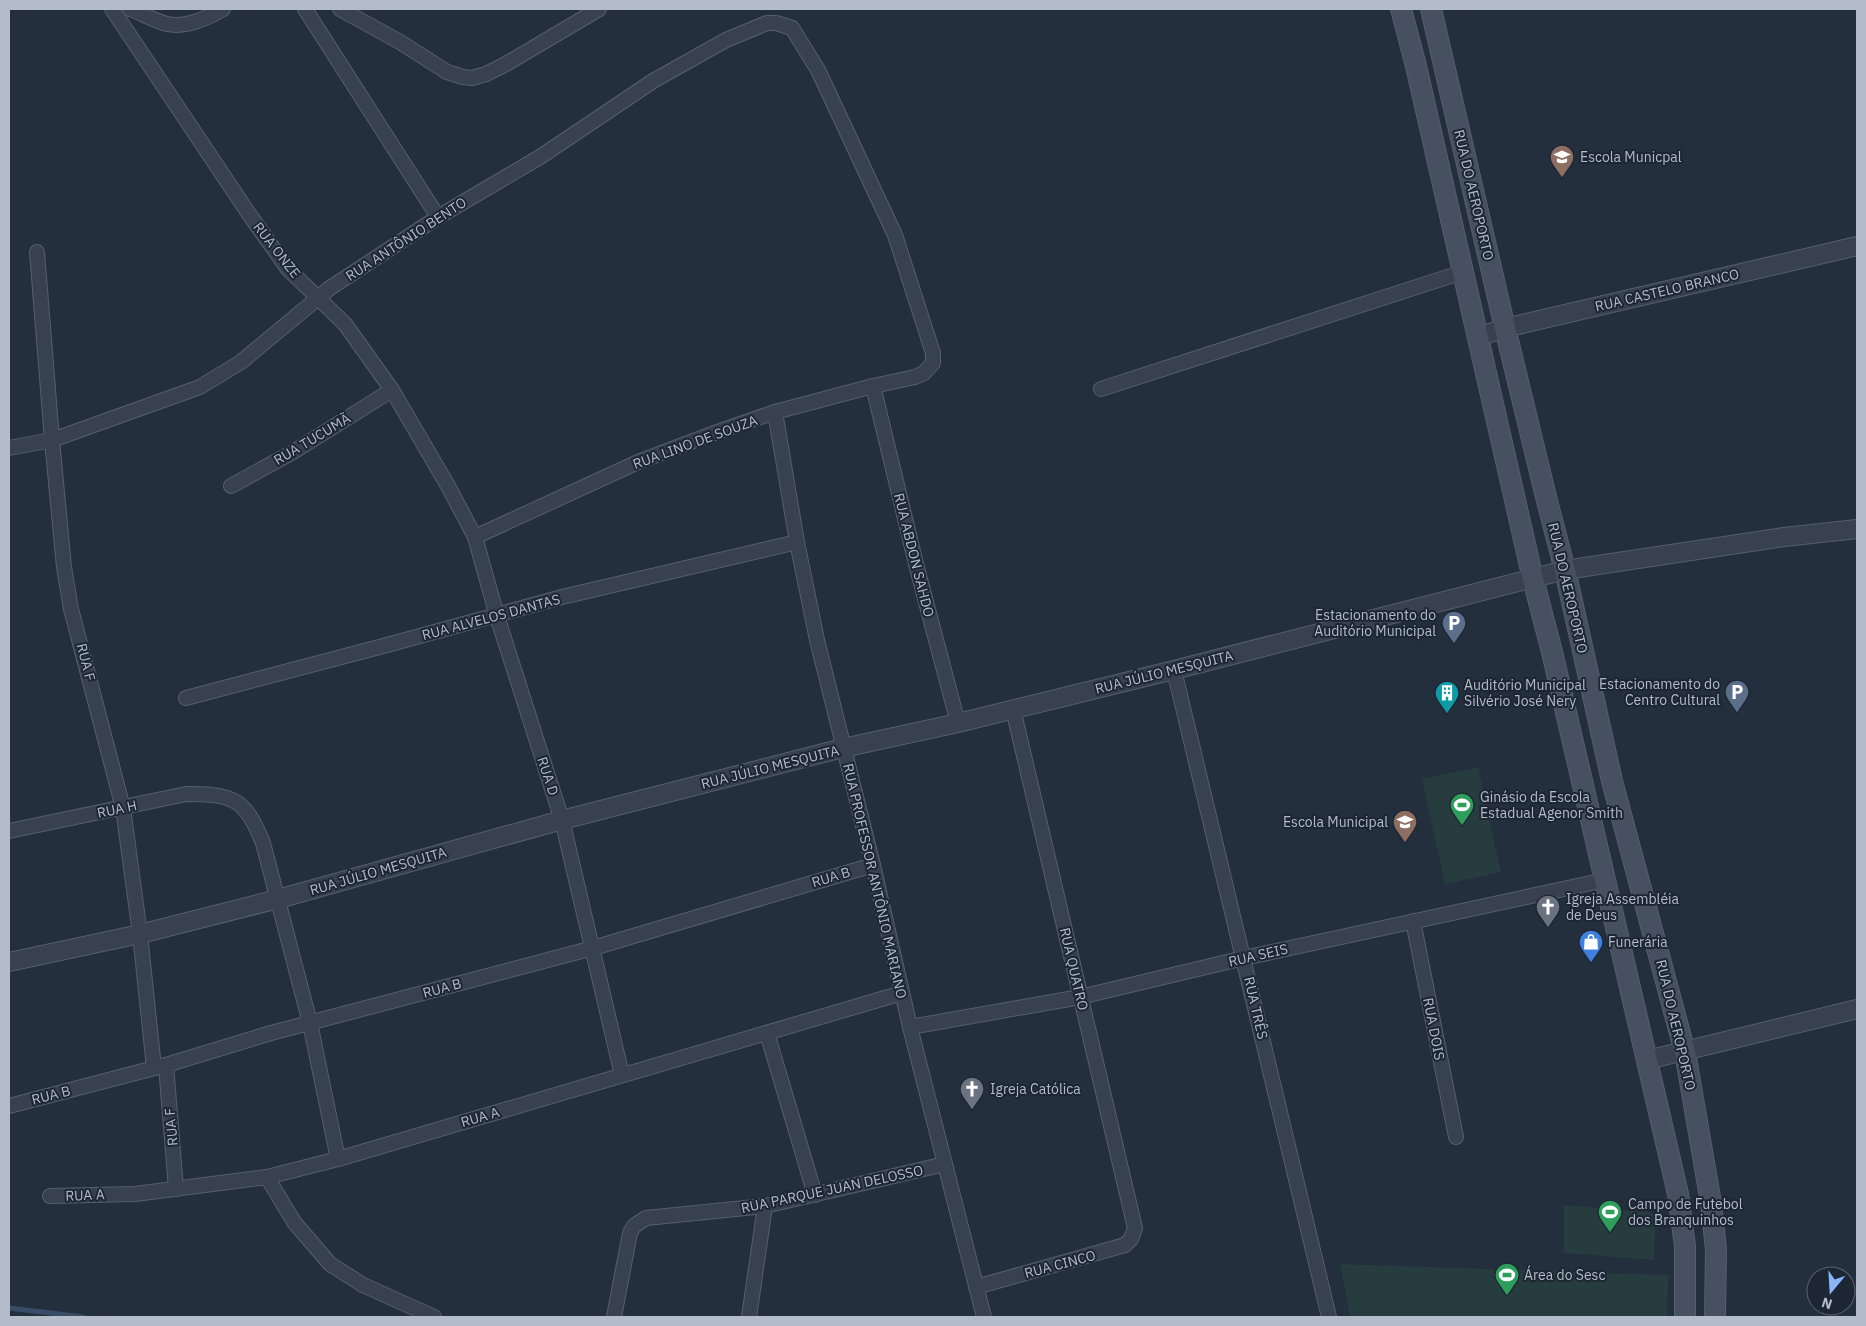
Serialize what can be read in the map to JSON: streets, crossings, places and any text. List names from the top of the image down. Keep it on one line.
{"streets":{"main road":["RUA DO AEROPORTO"],"street":["RUA ANTÔNIO BENTO","RUA ONZE","RUA CASTELO BRANCO","RUA TUCUMÃ","RUA LINO DE SOUZA","RUA ABDON SAHDO","RUA ALVELOS DANTAS","RUA F","RUA JÚLIO MESQUITA","RUA D","RUA H","RUA B","RUA PROFESSOR ANTÔNIO MARIANO","RUA SEIS","RUA QUATRO","RUA TRÊS","RUA DOIS","RUA A","RUA PARQUE JUAN DELOSSO","RUA CINCO"]},"crossings":[["RUA DO AEROPORTO","RUA CASTELO BRANCO"],["RUA DO AEROPORTO","RUA JÚLIO MESQUITA"],["RUA DO AEROPORTO","RUA SEIS"],["RUA ANTÔNIO BENTO","RUA ONZE"],["RUA ANTÔNIO BENTO","RUA LINO DE SOUZA"],["RUA ANTÔNIO BENTO","RUA F"],["RUA ONZE","RUA TUCUMÃ"],["RUA ONZE","RUA D"],["RUA LINO DE SOUZA","RUA ABDON SAHDO"],["RUA LINO DE SOUZA","RUA D"],["RUA LINO DE SOUZA","RUA PROFESSOR ANTÔNIO MARIANO"],["RUA ABDON SAHDO","RUA JÚLIO MESQUITA"],["RUA ALVELOS DANTAS","RUA D"],["RUA ALVELOS DANTAS","RUA PROFESSOR ANTÔNIO MARIANO"],["RUA F","RUA JÚLIO MESQUITA"],["RUA F","RUA H"],["RUA F","RUA B"],["RUA F","RUA A"],["RUA JÚLIO MESQUITA","RUA D"],["RUA JÚLIO MESQUITA","RUA H"],["RUA JÚLIO MESQUITA","RUA PROFESSOR ANTÔNIO MARIANO"],["RUA JÚLIO MESQUITA","RUA QUATRO"],["RUA JÚLIO MESQUITA","RUA TRÊS"],["RUA D","RUA B"],["RUA D","RUA A"],["RUA B","RUA PROFESSOR ANTÔNIO MARIANO"],["RUA PROFESSOR ANTÔNIO MARIANO","RUA SEIS"],["RUA PROFESSOR ANTÔNIO MARIANO","RUA A"],["RUA PROFESSOR ANTÔNIO MARIANO","RUA PARQUE JUAN DELOSSO"],["RUA PROFESSOR ANTÔNIO MARIANO","RUA CINCO"],["RUA SEIS","RUA QUATRO"],["RUA SEIS","RUA TRÊS"],["RUA SEIS","RUA DOIS"],["RUA QUATRO","RUA CINCO"]],"places":{"school or university":["Escola Municpal","Escola Municipal"],"parking":["Estacionamento do Auditório Municipal","Estacionamento do Centro Cultural"],"building":["Auditório Municipal Silvério José Nery"],"sports":["Ginásio da Escola Estadual Agenor Smith","Campo de Futebol dos Branquinhos","Área do Sesc"],"church":["Igreja Assembléia de Deus","Igreja Católica"],"shop":["Funerária"]},"north":"bottom"}
